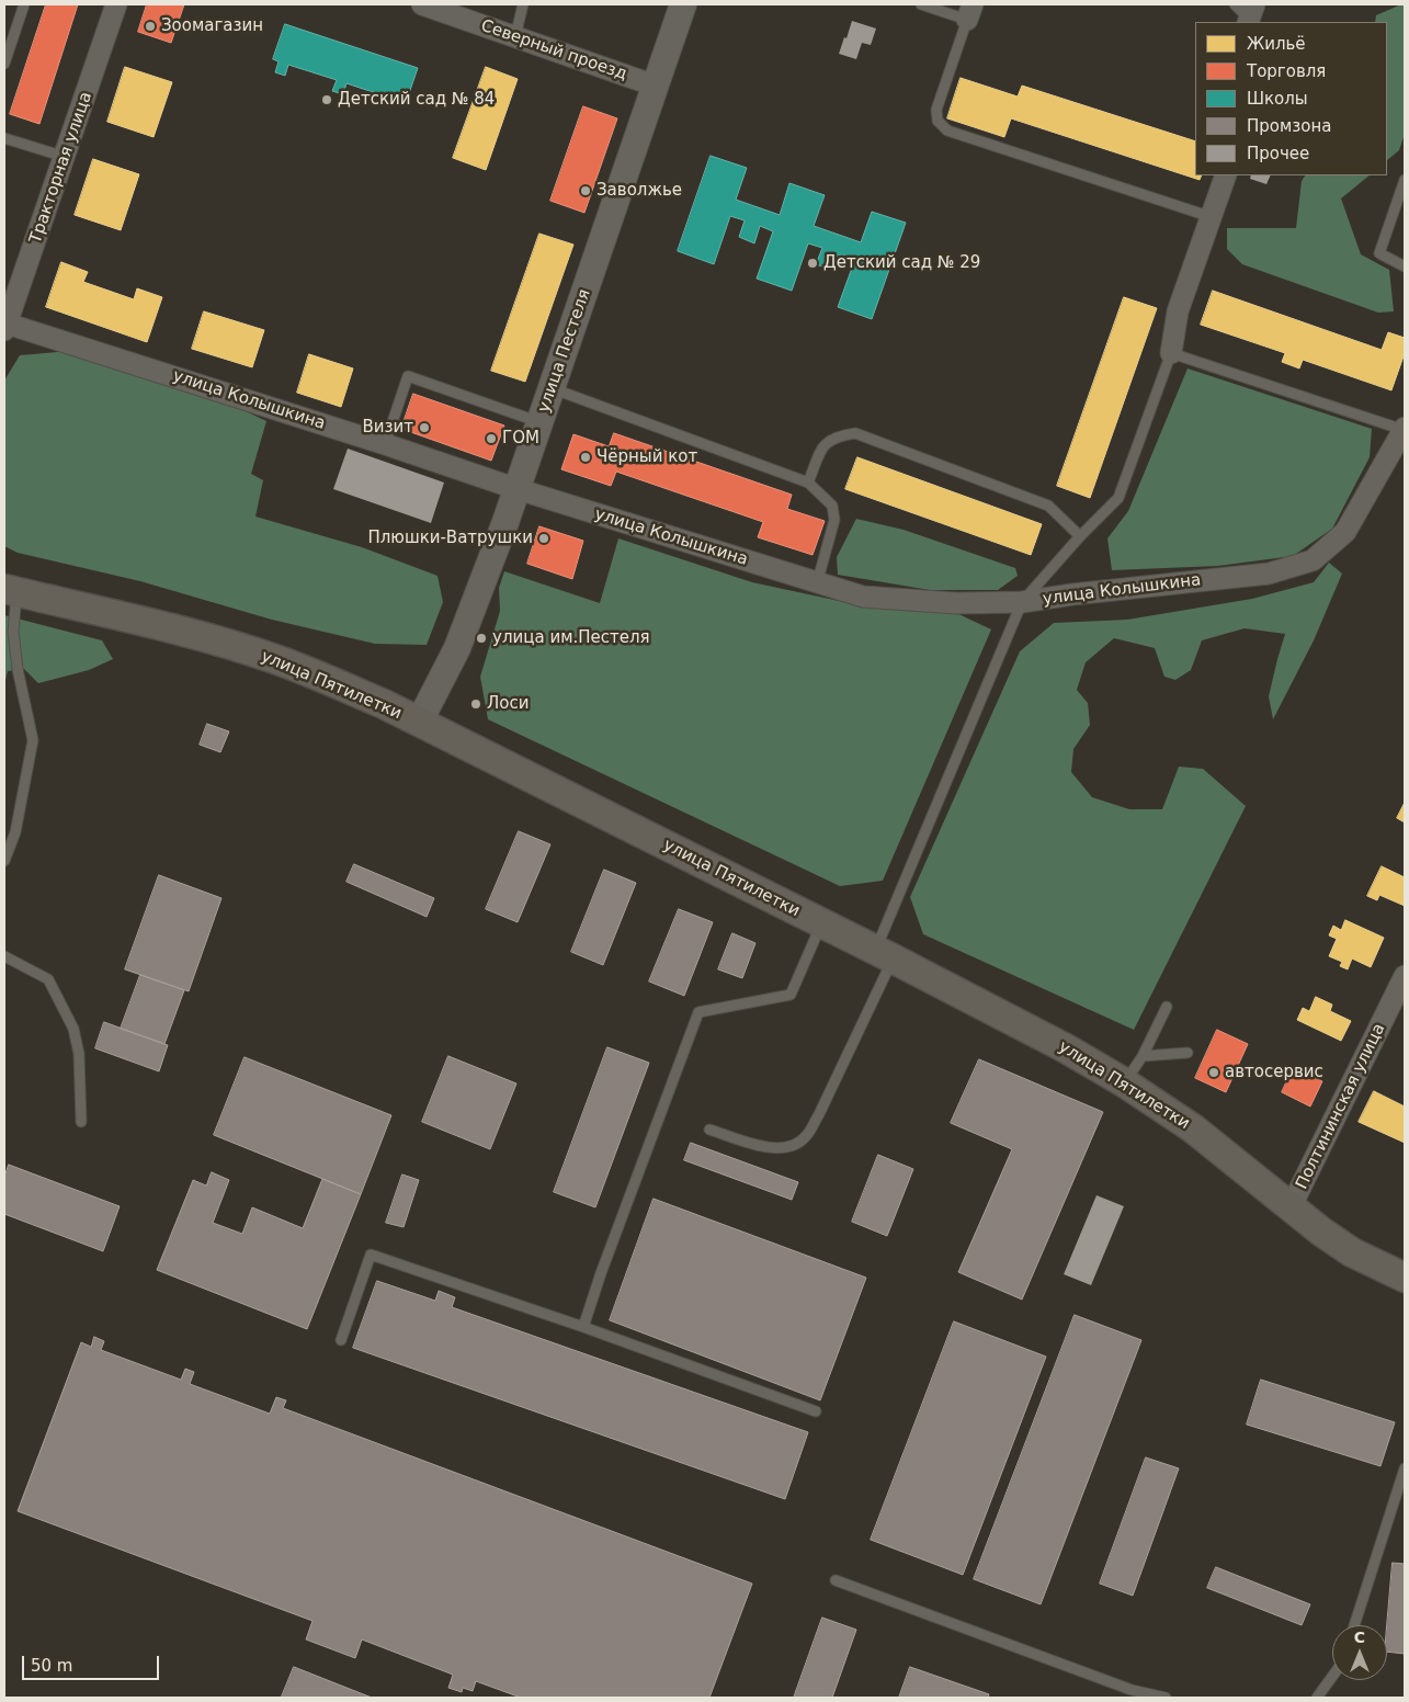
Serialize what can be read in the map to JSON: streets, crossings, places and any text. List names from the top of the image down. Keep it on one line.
{"streets":{"main road":["улица Пятилетки"],"street":["Северный проезд","Тракторная улица","улица Пестеля","улица Колышкина","Полтининская улица"]},"crossings":[["Северный проезд","улица Пестеля"],["Тракторная улица","улица Колышкина"],["улица Пестеля","улица Колышкина"],["улица Пестеля","улица Пятилетки"],["улица Пятилетки","Полтининская улица"]],"places":["Зоомагазин","Детский сад № 84","Заволжье","Детский сад № 29","Визит","ГОМ","Чёрный кот","Плюшки-Ватрушки","улица им.Пестеля","Лоси","автосервис"],"legend":["Жильё","Торговля","Школы","Промзона","Прочее"],"scale_bar":"50 m","north":"top"}
